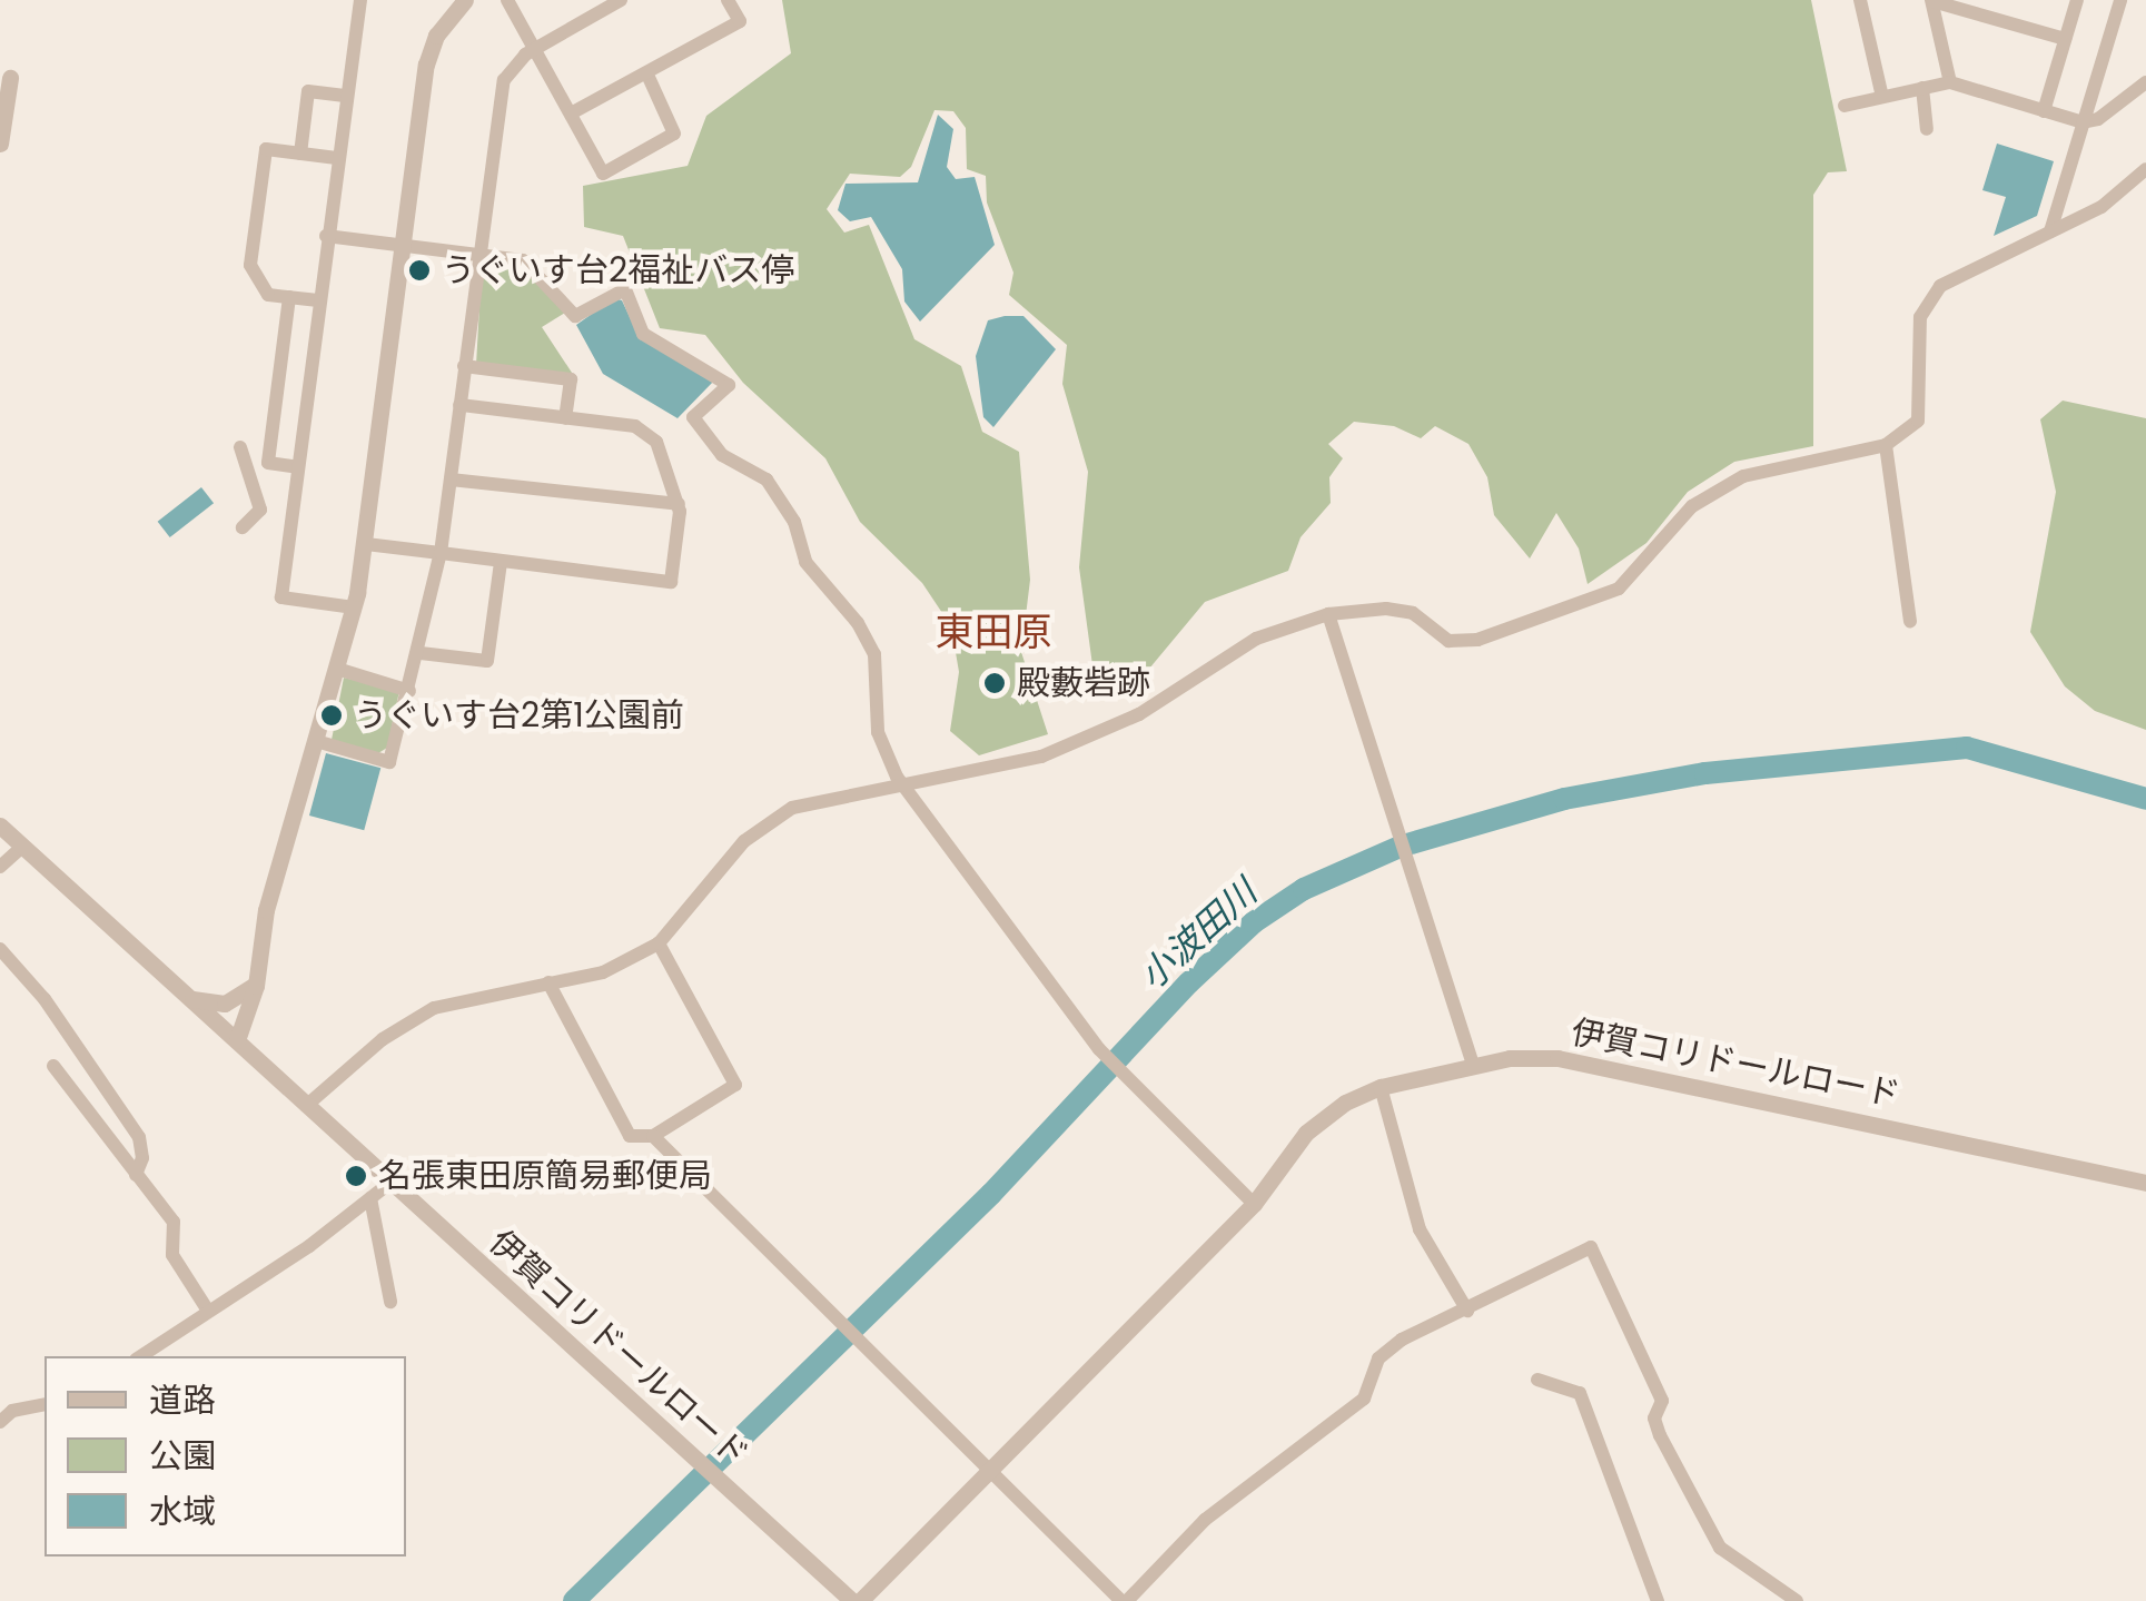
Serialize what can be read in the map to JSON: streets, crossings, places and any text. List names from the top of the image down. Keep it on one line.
{"streets":{"street":["伊賀コリドールロード"]},"districts":["東田原"],"water":["小波田川"],"places":["うぐいす台2福祉バス停","殿藪砦跡","うぐいす台2第1公園前","名張東田原簡易郵便局"],"legend":["道路","公園","水域"]}
